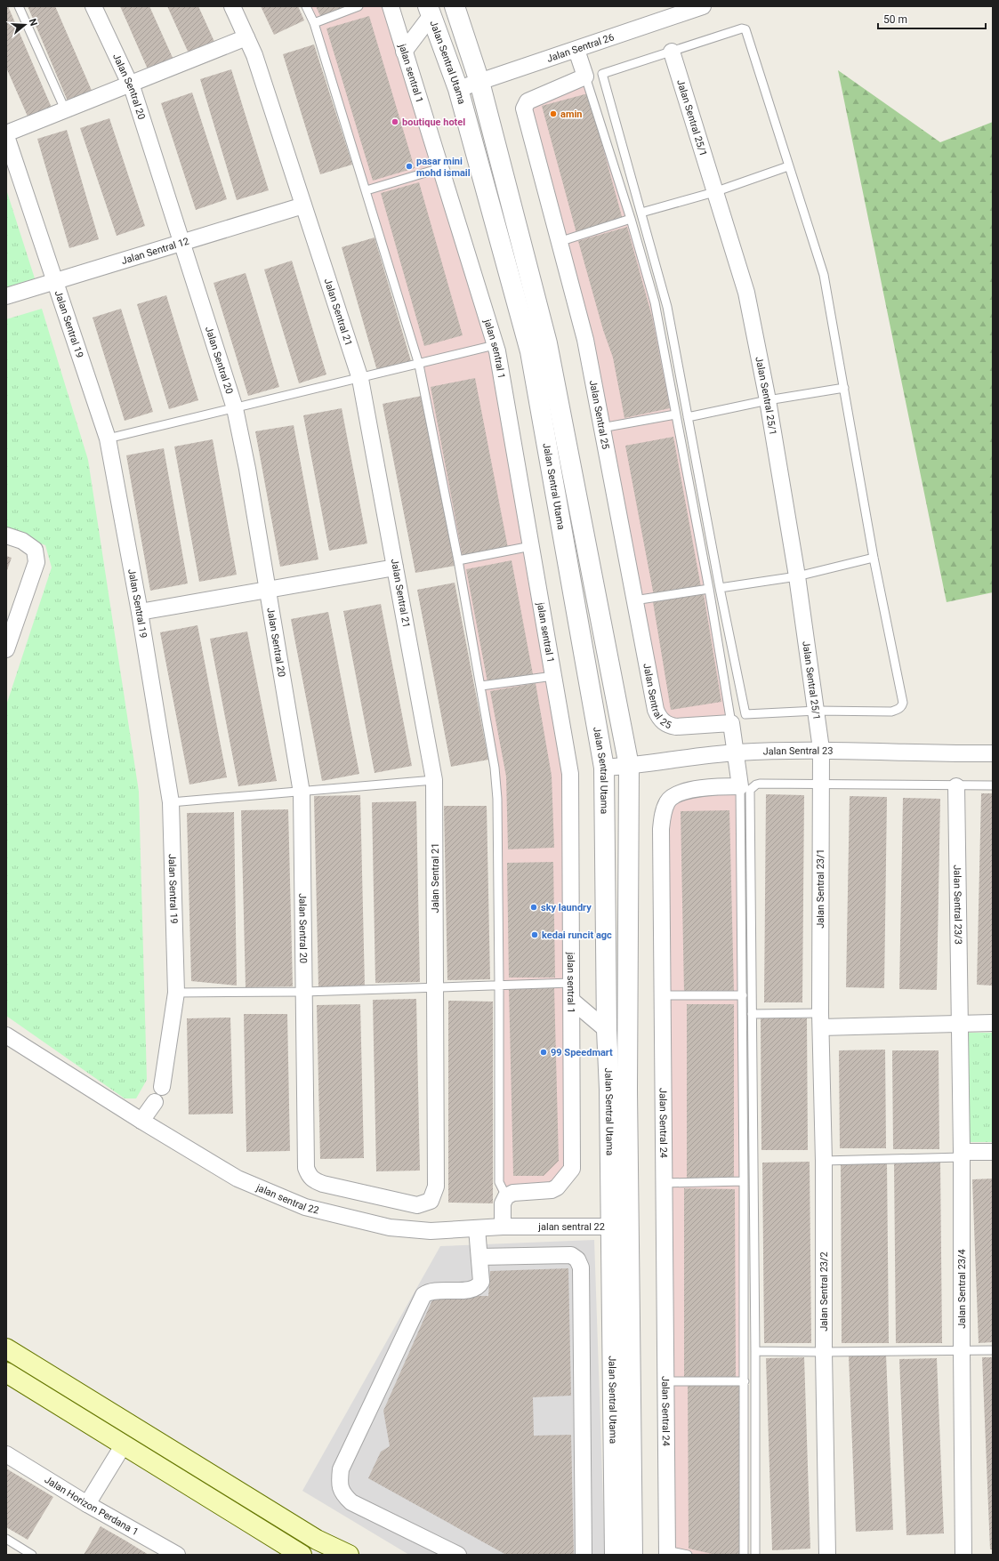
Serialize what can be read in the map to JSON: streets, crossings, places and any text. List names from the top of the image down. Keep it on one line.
{"streets":{"street":["Jalan Sentral 26","Jalan Sentral Utama","jalan sentral 1","Jalan Sentral 20","Jalan Sentral 25/1","Jalan Sentral 12","Jalan Sentral 21","Jalan Sentral 19","Jalan Sentral 25","Jalan Sentral 23","Jalan Sentral 23/1","Jalan Sentral 23/3","Jalan Sentral 24","jalan sentral 22","Jalan Sentral 23/4","Jalan Sentral 23/2","Jalan Horizon Perdana 1"]},"crossings":[["Jalan Sentral 26","Jalan Sentral Utama"],["Jalan Sentral Utama","Jalan Sentral 23"],["Jalan Sentral Utama","jalan sentral 22"],["Jalan Sentral 20","Jalan Sentral 12"],["Jalan Sentral 20","Jalan Sentral 21"],["Jalan Sentral 25/1","Jalan Sentral 23"],["Jalan Sentral 25/1","Jalan Sentral 23/1"],["Jalan Sentral 12","Jalan Sentral 21"],["Jalan Sentral 12","Jalan Sentral 19"],["Jalan Sentral 23","Jalan Sentral 23/1"],["Jalan Sentral 23/1","Jalan Sentral 23/2"],["Jalan Sentral 23/3","Jalan Sentral 23/4"]],"places":["amin","boutique hotel","pasar mini mohd ismail","sky laundry","kedai runcit agc","99 Speedmart"],"scale_bar":"50 m","north":"right"}
